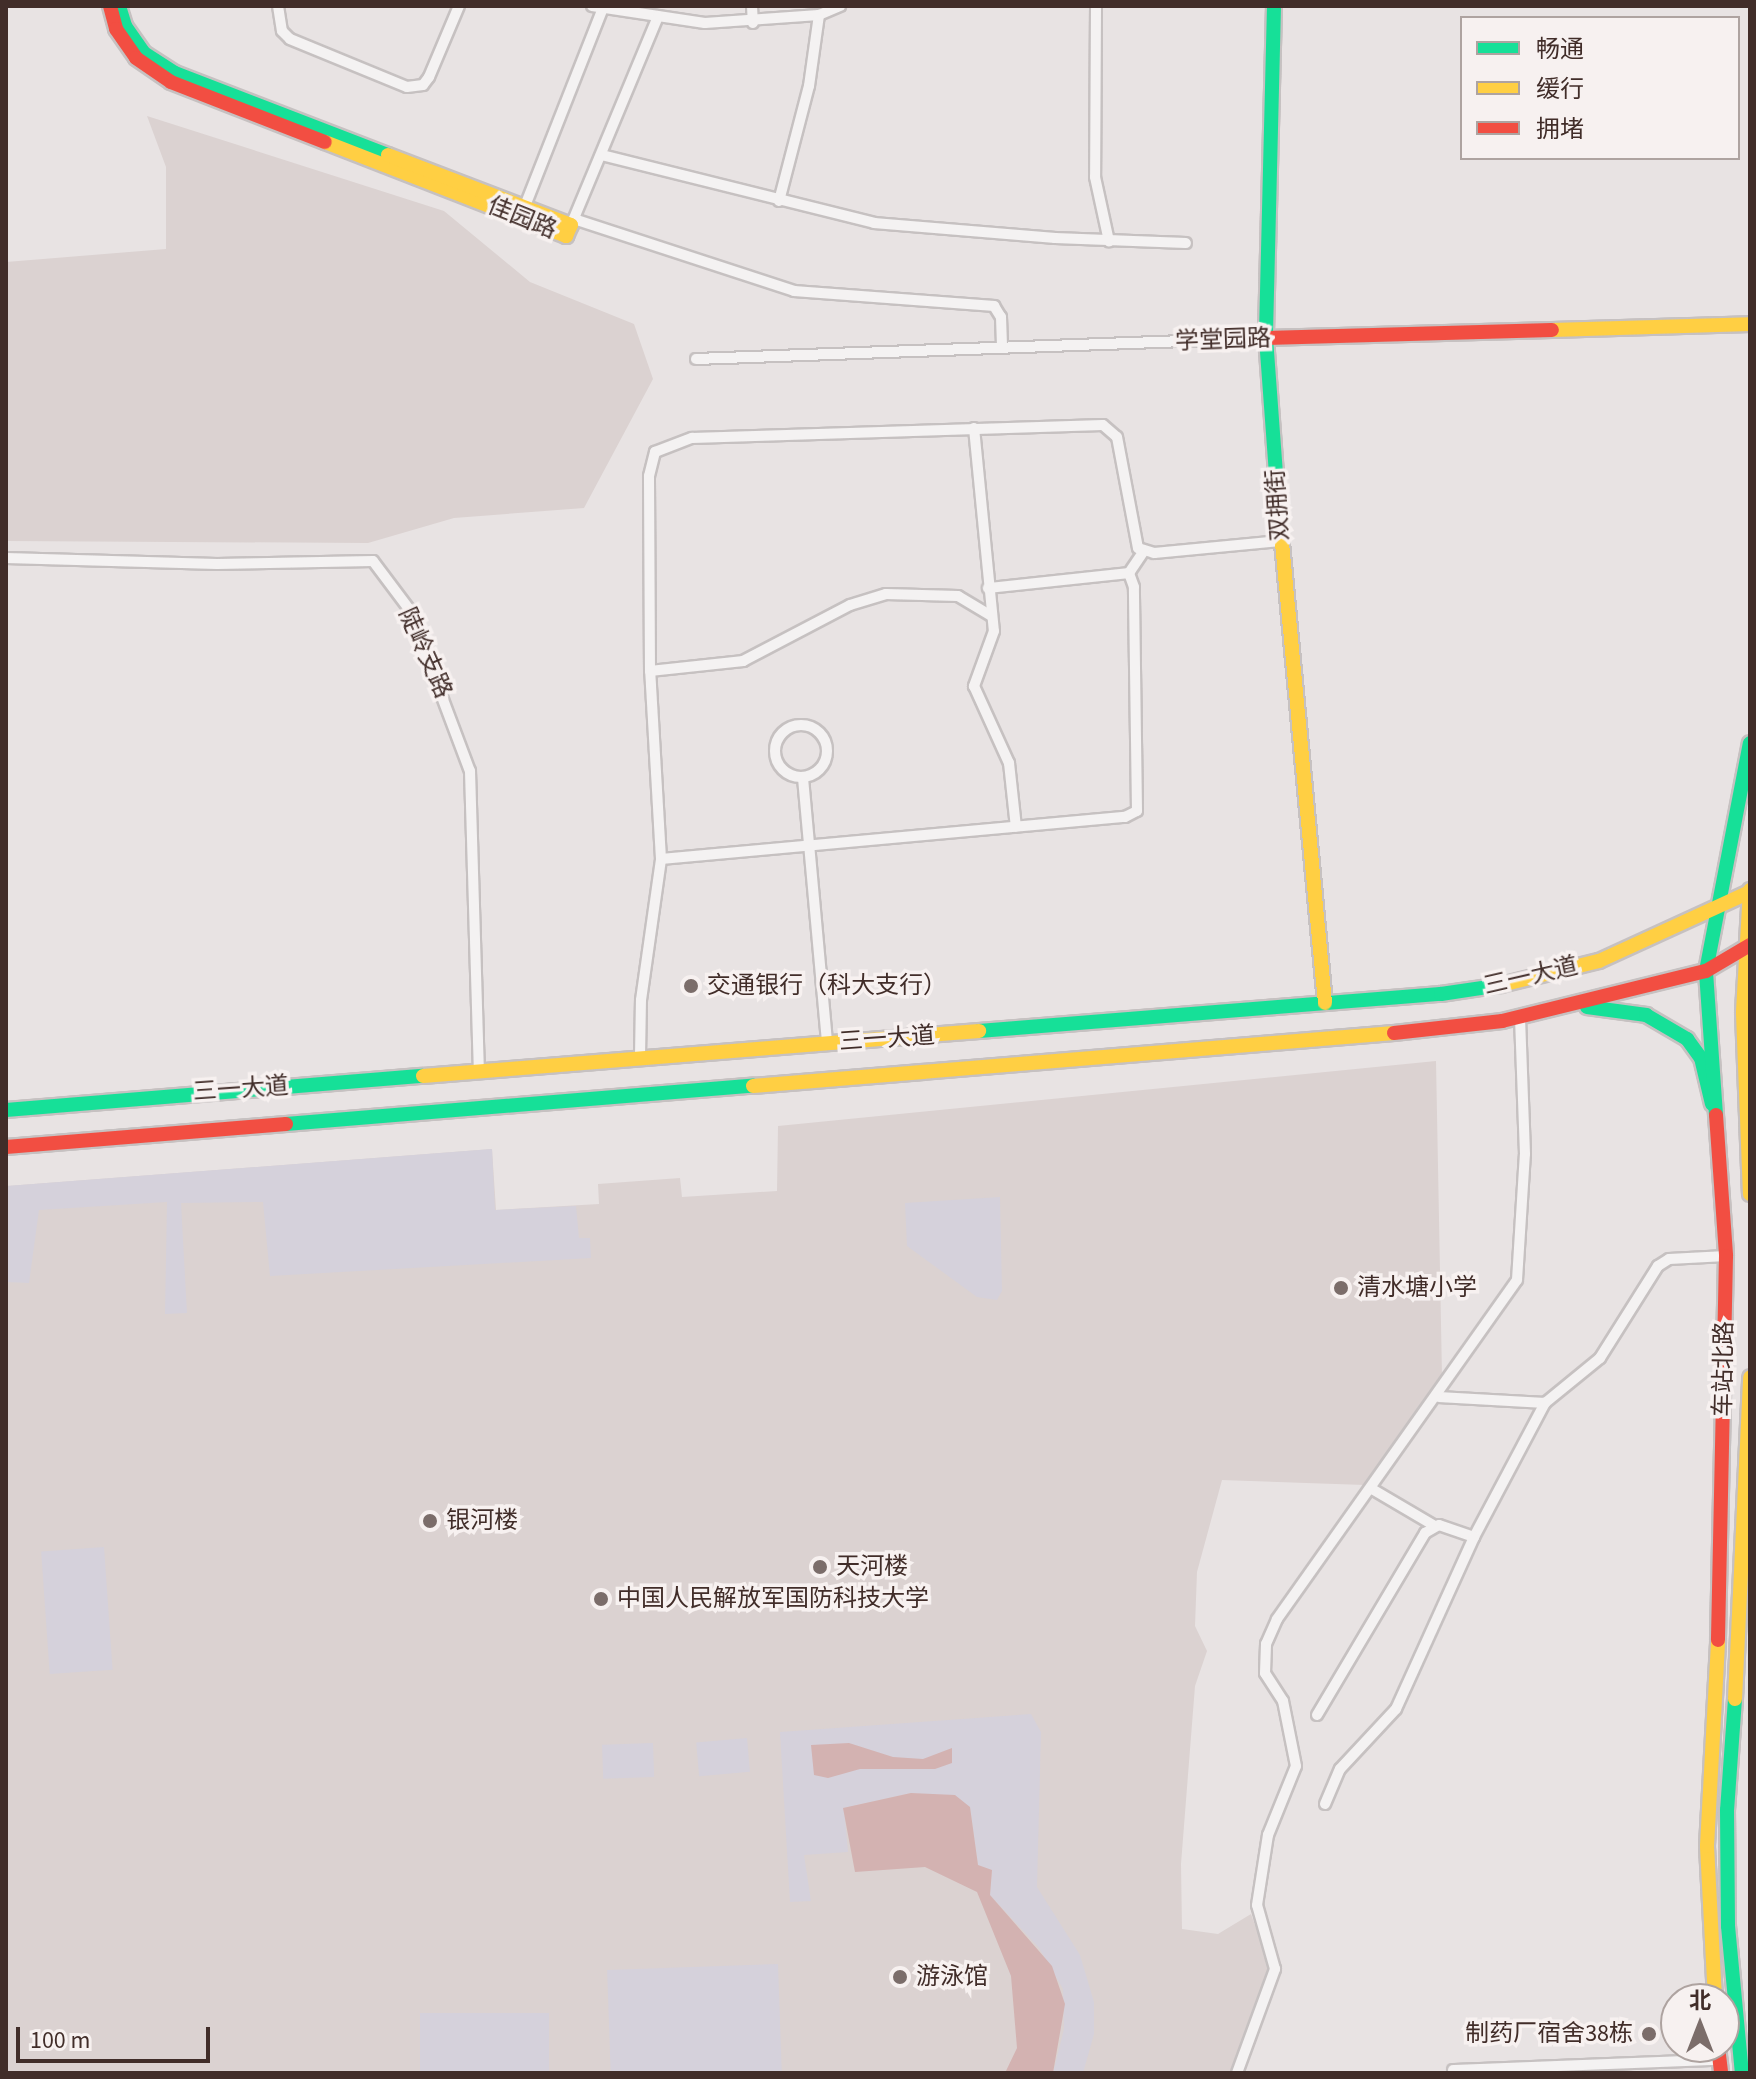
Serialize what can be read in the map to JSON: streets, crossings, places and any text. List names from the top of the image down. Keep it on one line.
{"streets":{"main road":["佳园路","学堂园路","双拥街","三一大道","车站北路"],"street":["陡岭支路"]},"crossings":[["学堂园路","双拥街"],["双拥街","三一大道"],["陡岭支路","三一大道"],["三一大道","车站北路"]],"places":["交通银行（科大支行）","清水塘小学","银河楼","天河楼","中国人民解放军国防科技大学","游泳馆","制药厂宿舍38栋"],"legend":["畅通","缓行","拥堵"],"scale_bar":"100 m","north":"top"}
